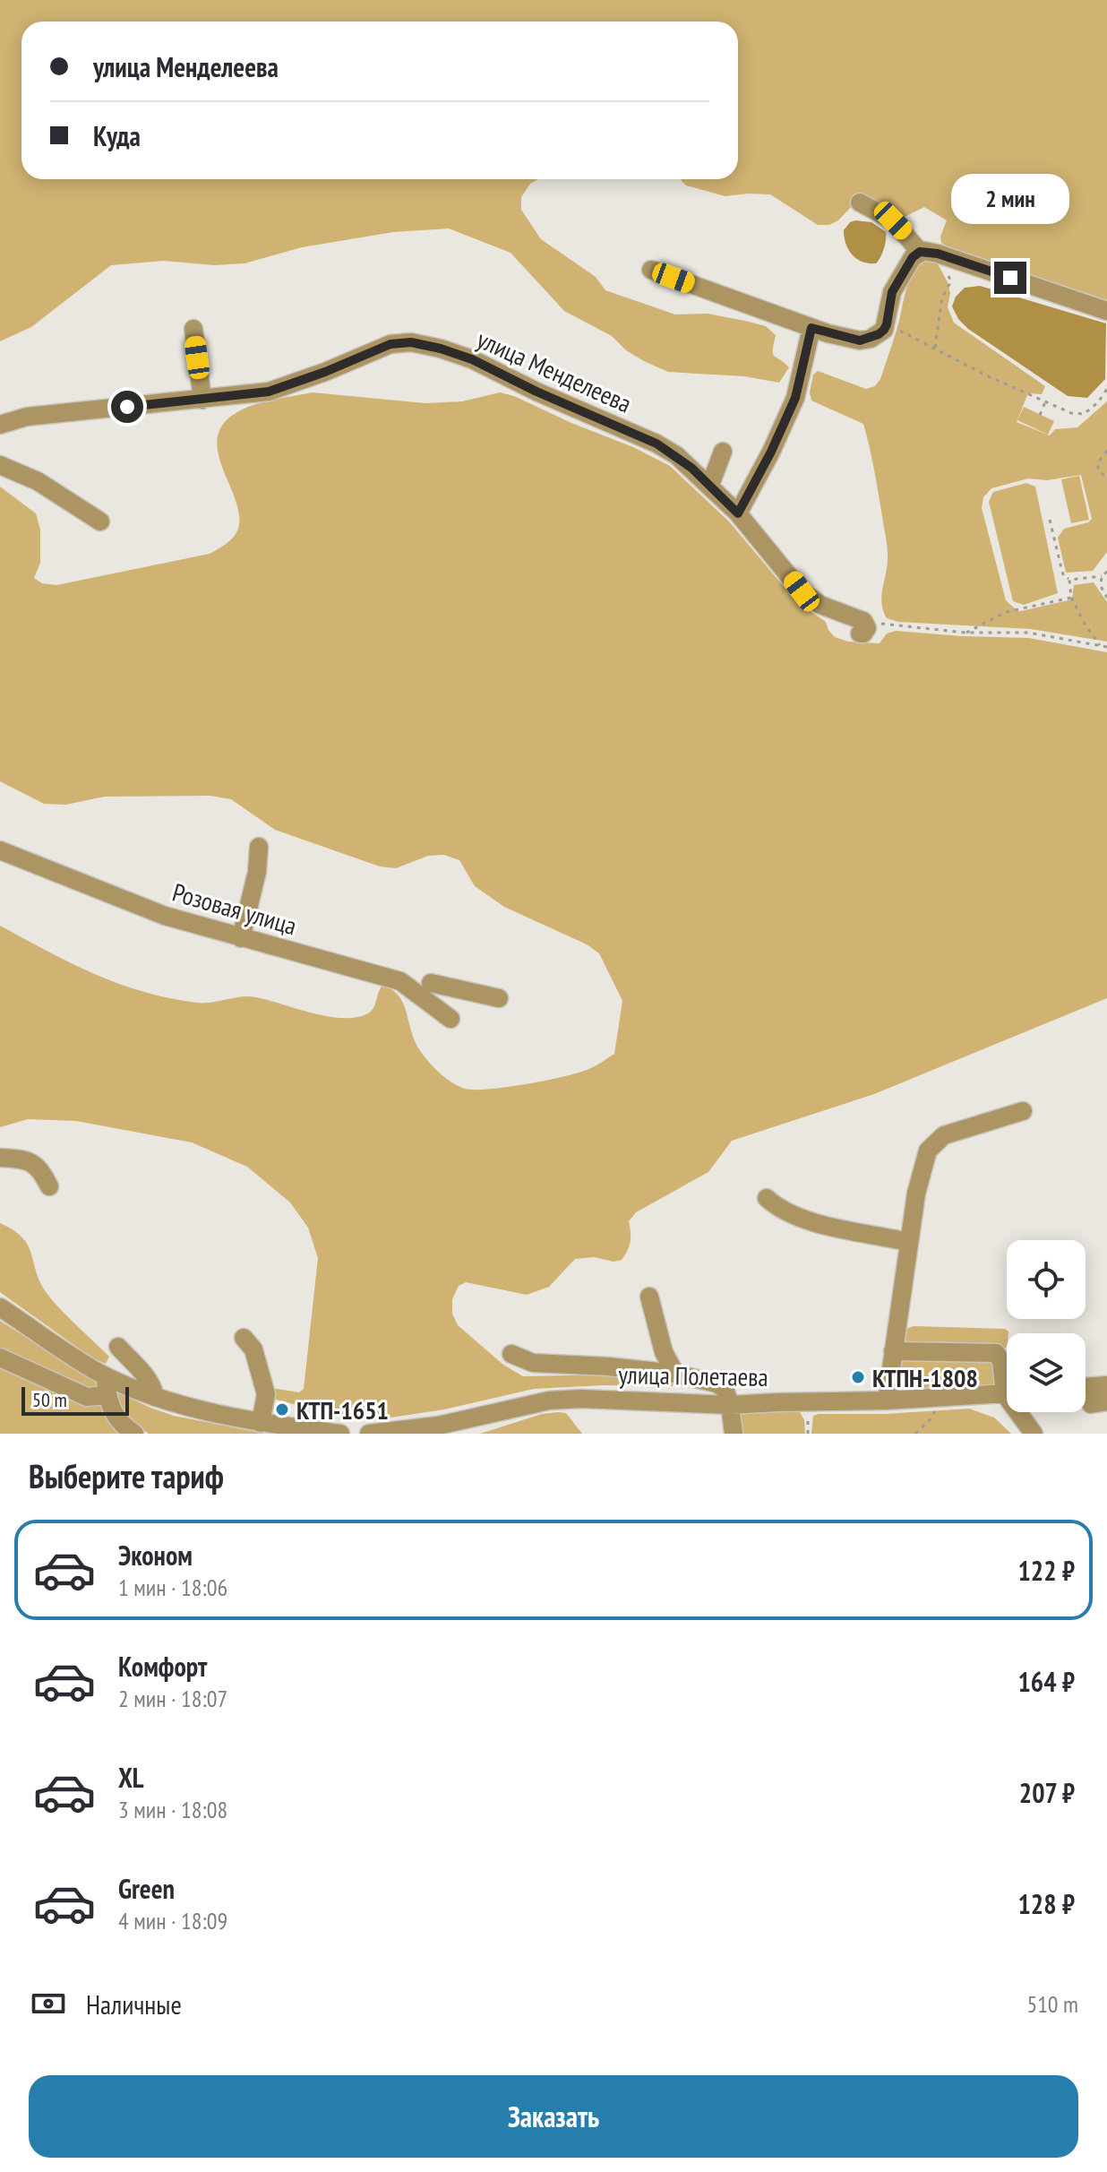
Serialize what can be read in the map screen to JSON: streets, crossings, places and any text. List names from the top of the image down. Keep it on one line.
{"streets":{"street":["улица Менделеева","Розовая улица","улица Полетаева"]},"places":["КТПН-1808","КТП-1651"],"scale_bar":"50 m","page":{"banner":["улица Менделеева","Куда"],"bubble":"2 мин","scale":"50 m","heading":"Выберите тариф","list":[{"name":"Эконом","note":"1 мин · 18:06","value":"122 ₽"},{"name":"Комфорт","note":"2 мин · 18:07","value":"164 ₽"},{"name":"XL","note":"3 мин · 18:08","value":"207 ₽"},{"name":"Green","note":"4 мин · 18:09","value":"128 ₽"}],"pay":["Наличные","510 m"],"buttons":"Заказать"}}
